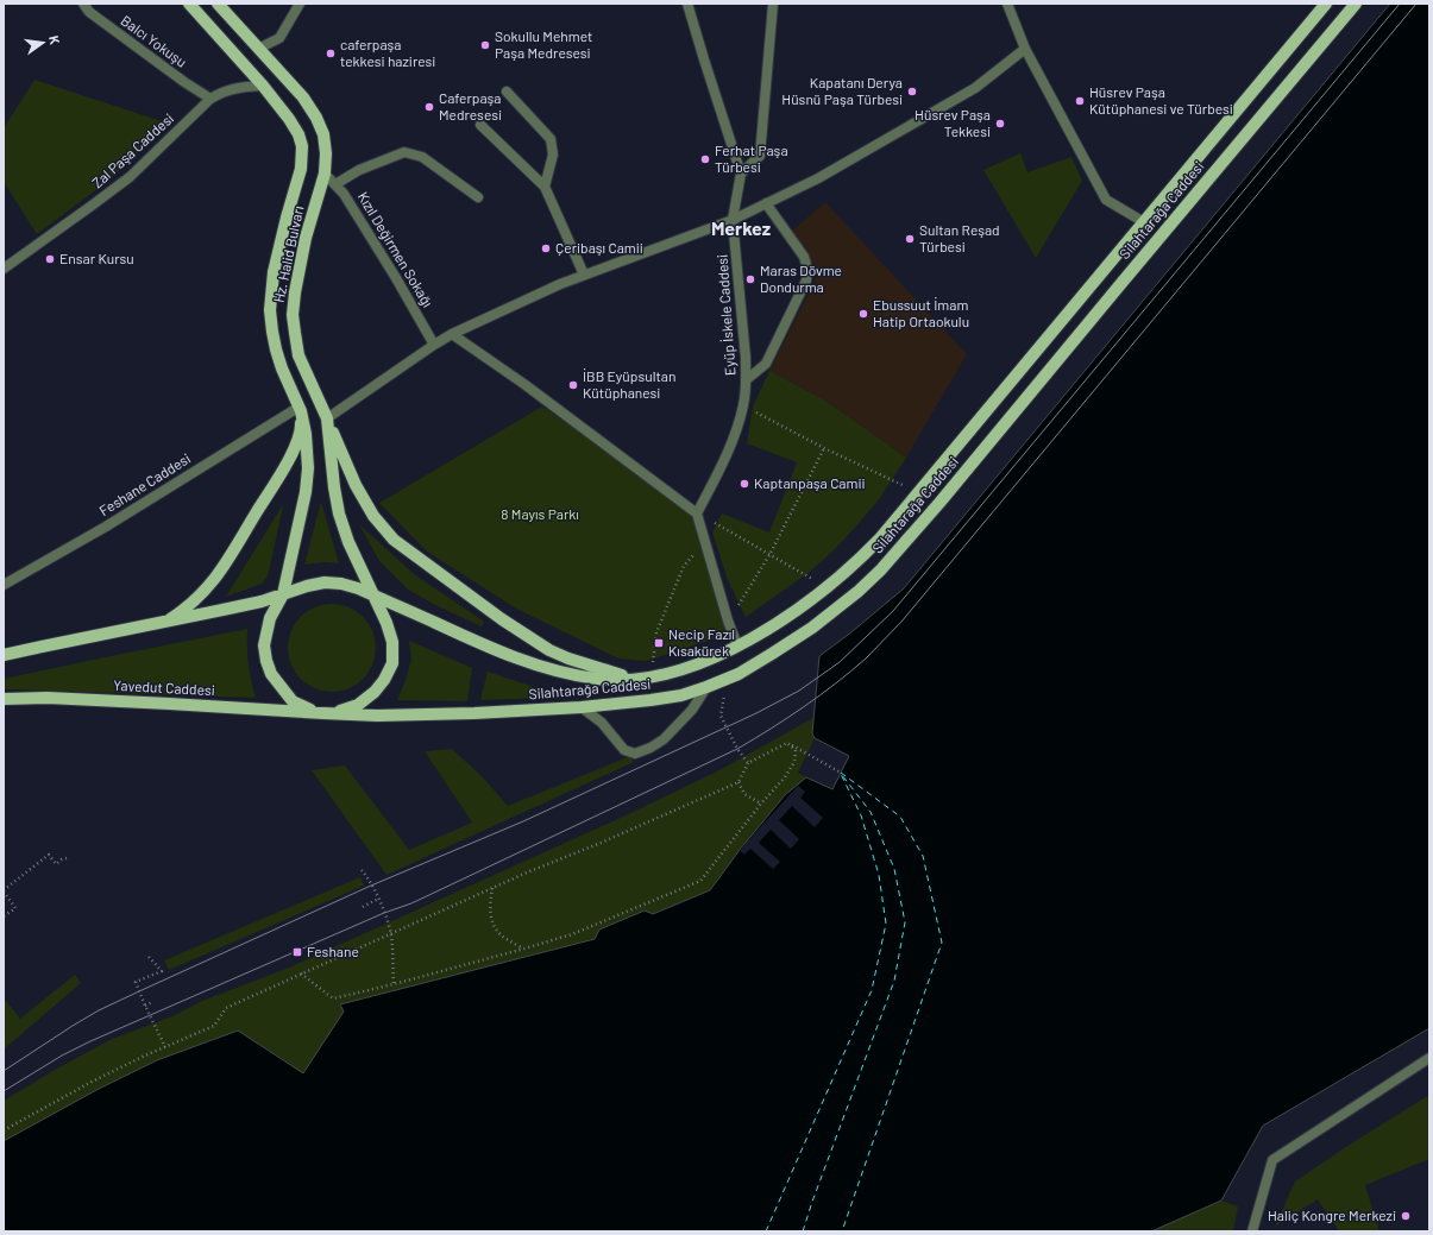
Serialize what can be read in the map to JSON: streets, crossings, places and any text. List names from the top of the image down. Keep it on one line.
{"streets":{"main road":["Silahtarağa Caddesi","Hz. Halid Bulvarı","Yavedut Caddesi"],"street":["Balcı Yokuşu","Zal Paşa Caddesi","Kızıl Değirmen Sokağı","Eyüp İskele Caddesi","Feshane Caddesi"]},"crossings":[["Balcı Yokuşu","Zal Paşa Caddesi"],["Zal Paşa Caddesi","Hz. Halid Bulvarı"],["Silahtarağa Caddesi","Hz. Halid Bulvarı"],["Silahtarağa Caddesi","Yavedut Caddesi"],["Kızıl Değirmen Sokağı","Hz. Halid Bulvarı"],["Hz. Halid Bulvarı","Feshane Caddesi"],["Hz. Halid Bulvarı","Yavedut Caddesi"]],"districts":["Merkez"],"parks":["8 Mayıs Parkı"],"places":{"other":["Sokullu Mehmet Paşa Medresesi","caferpaşa tekkesi haziresi","Kapatanı Derya Hüsnü Paşa Türbesi","Hüsrev Paşa Kütüphanesi ve Türbesi","Caferpaşa Medresesi","Hüsrev Paşa Tekkesi","Ferhat Paşa Türbesi","Sultan Reşad Türbesi","Çeribaşı Camii","Ensar Kursu","Maras Dövme Dondurma","Ebussuut İmam Hatip Ortaokulu","İBB Eyüpsultan Kütüphanesi","Kaptanpaşa Camii","Haliç Kongre Merkezi"],"transit":["Necip Fazıl Kısakürek","Feshane"]},"north":"right"}
